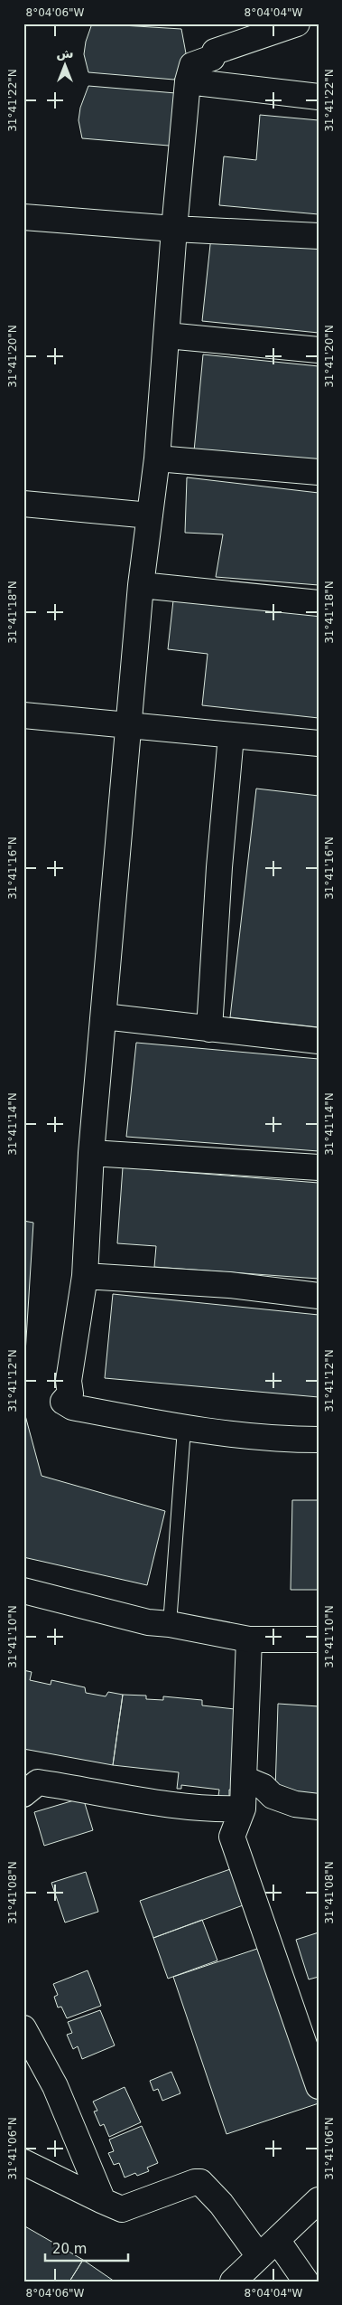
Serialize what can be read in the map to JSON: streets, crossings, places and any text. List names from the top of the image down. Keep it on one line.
{"scale_bar":"20 m","north":"top","coordinates":["8°04'06\"W","8°04'04\"W","31°41'22\"N","31°41'20\"N","31°41'18\"N","31°41'16\"N","31°41'14\"N","31°41'12\"N","31°41'10\"N","31°41'08\"N","31°41'06\"N"]}
